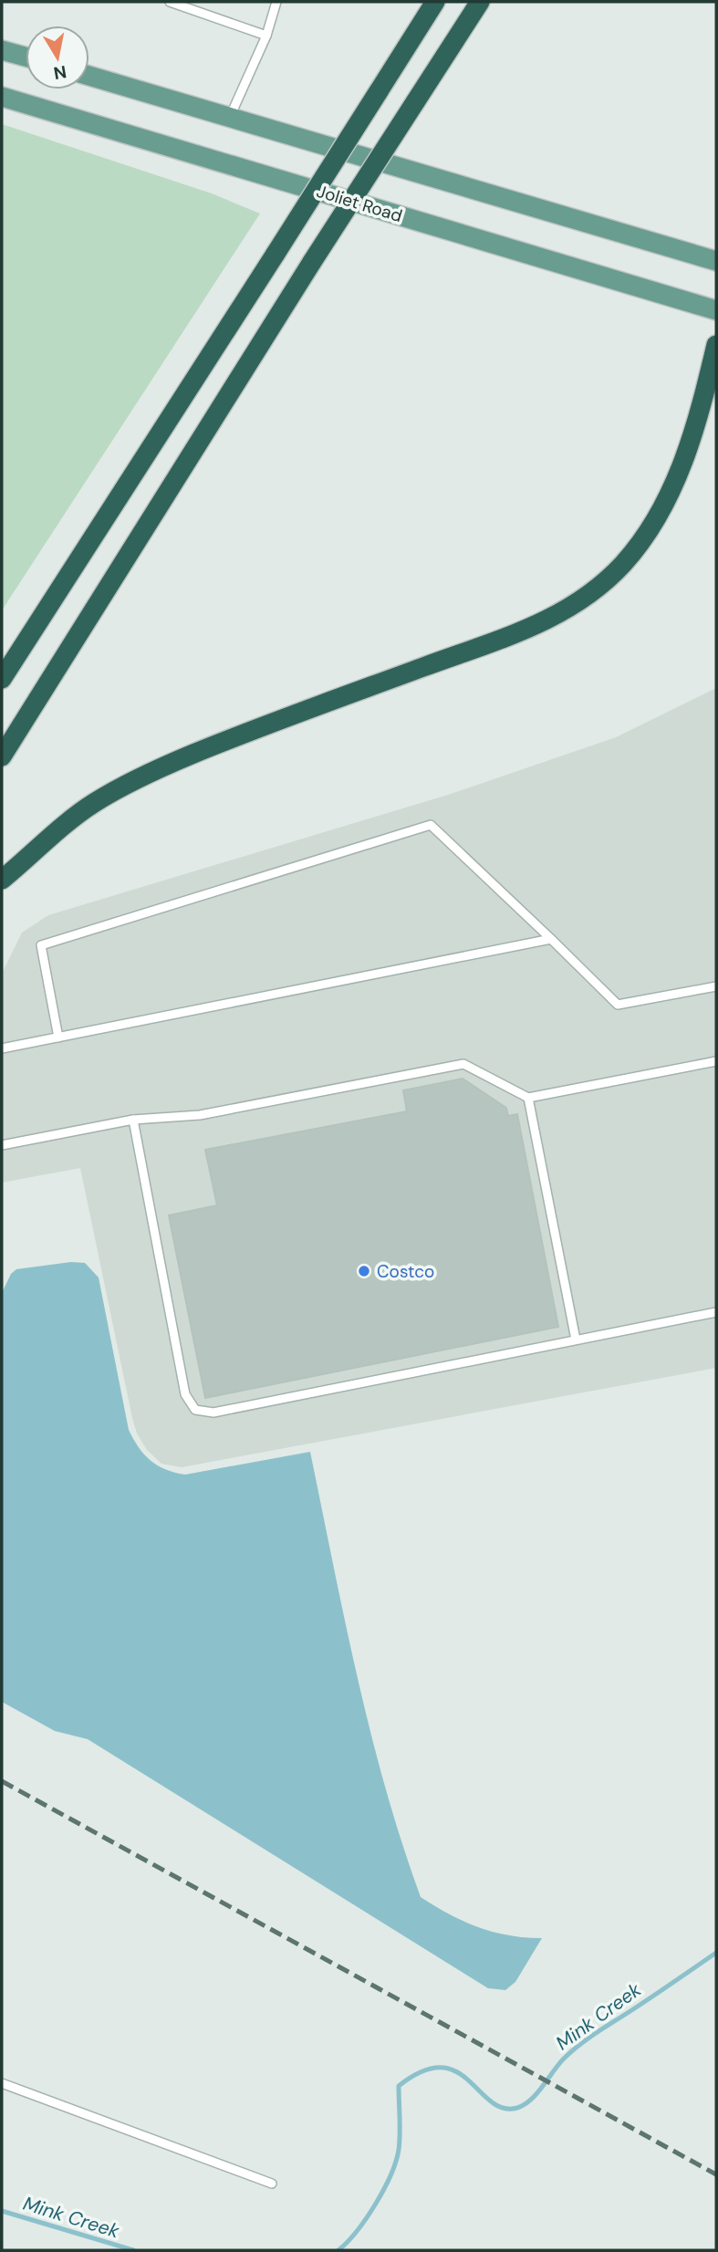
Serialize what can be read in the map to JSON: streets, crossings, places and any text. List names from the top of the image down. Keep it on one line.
{"streets":{"main road":["Joliet Road"]},"water":["Mink Creek"],"places":["Costco"],"north":"bottom"}
